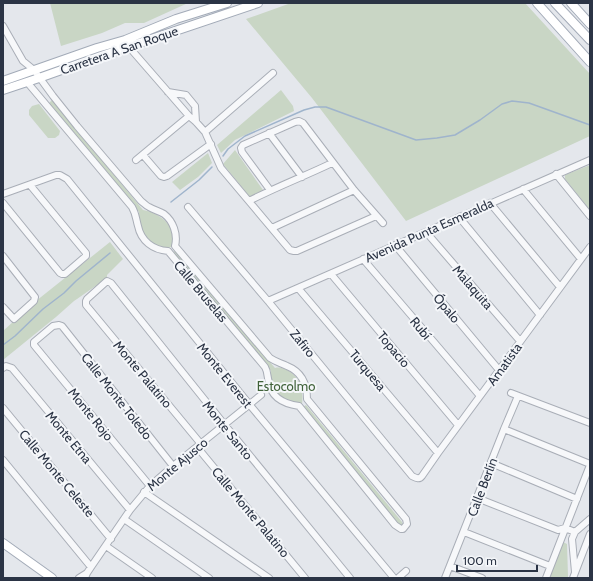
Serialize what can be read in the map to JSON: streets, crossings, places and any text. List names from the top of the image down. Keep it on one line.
{"streets":{"main road":["Carretera A San Roque"],"street":["Avenida Punta Esmeralda","Malaquita","Calle Bruselas","Ópalo","Rubí","Zafiro","Topacio","Amatista","Turquesa","Monte Palatino","Monte Everest","Calle Monte Toledo","Monte Rojo","Monte Santo","Monte Etna","Monte Ajusco","Calle Monte Celeste","Calle Berlín","Calle Monte Palatino"]},"crossings":[["Carretera A San Roque","Calle Bruselas"],["Avenida Punta Esmeralda","Malaquita"],["Avenida Punta Esmeralda","Ópalo"],["Avenida Punta Esmeralda","Rubí"],["Avenida Punta Esmeralda","Zafiro"],["Avenida Punta Esmeralda","Topacio"],["Avenida Punta Esmeralda","Turquesa"],["Malaquita","Amatista"],["Ópalo","Amatista"],["Rubí","Amatista"],["Zafiro","Amatista"],["Topacio","Amatista"],["Amatista","Turquesa"],["Monte Palatino","Monte Santo"],["Monte Palatino","Monte Ajusco"],["Monte Palatino","Calle Monte Palatino"],["Monte Everest","Monte Ajusco"],["Calle Monte Toledo","Monte Rojo"],["Calle Monte Toledo","Monte Ajusco"],["Monte Rojo","Monte Ajusco"],["Monte Santo","Monte Ajusco"],["Monte Etna","Monte Ajusco"],["Monte Ajusco","Calle Monte Celeste"],["Monte Ajusco","Calle Monte Palatino"]],"parks":["Estocolmo"],"scale_bar":"100 m"}
